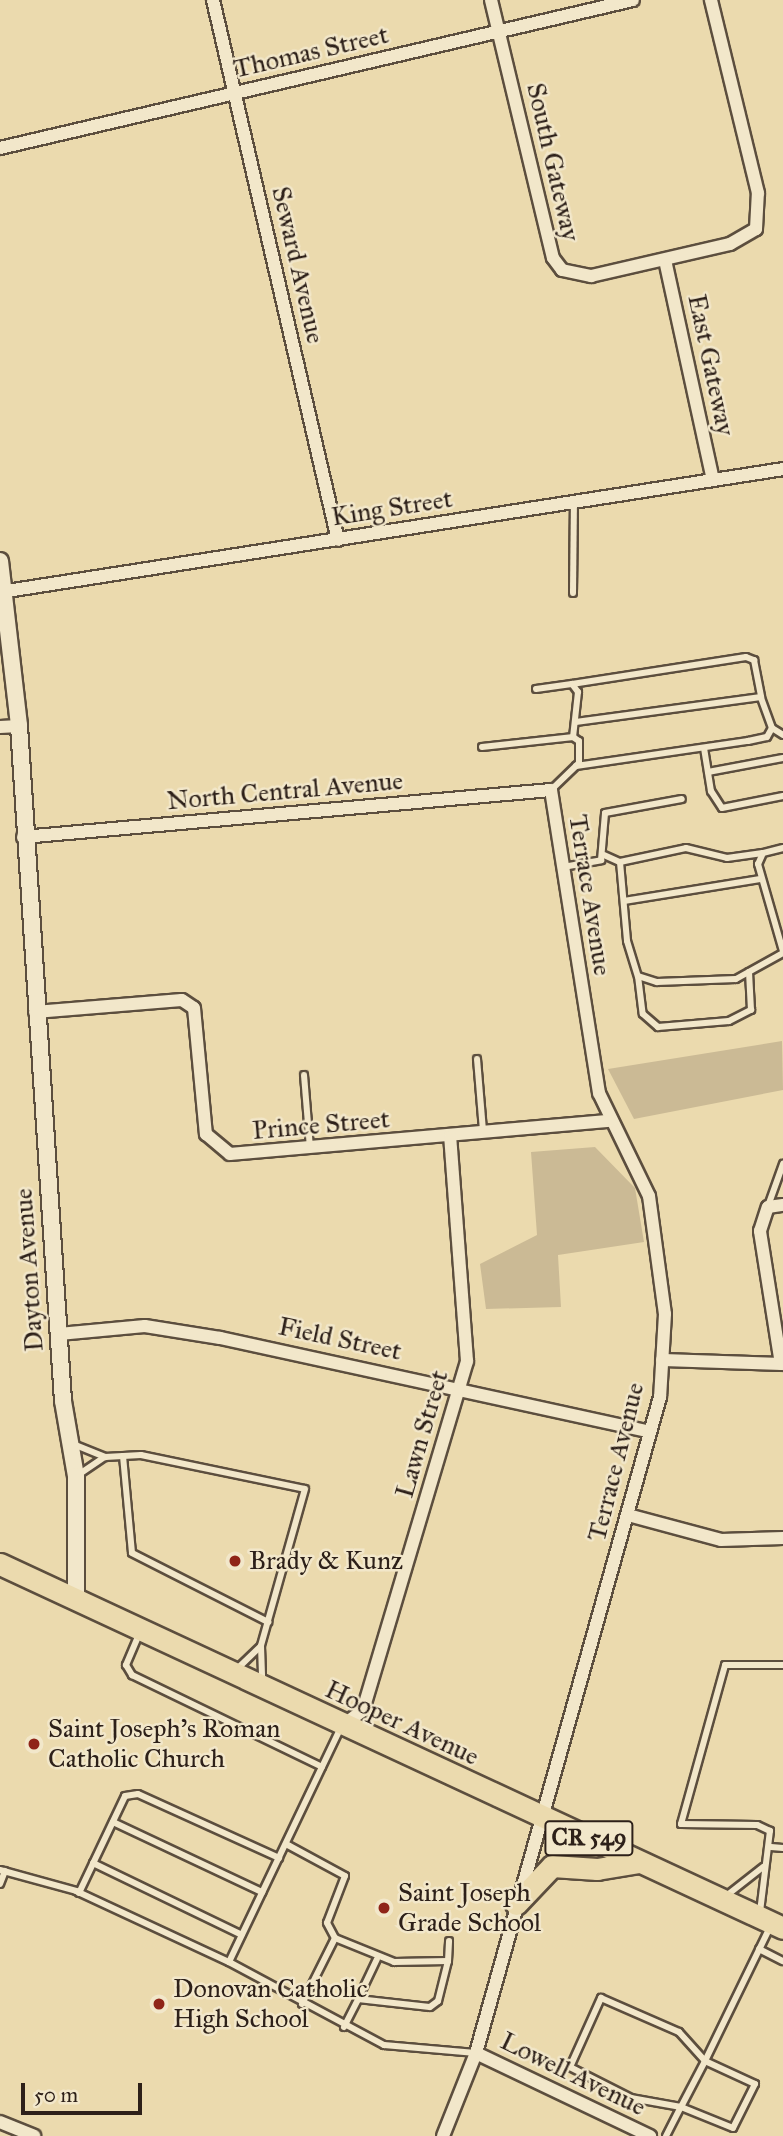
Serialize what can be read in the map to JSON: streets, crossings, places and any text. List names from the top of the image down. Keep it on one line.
{"streets":{"main road":["Hooper Avenue","CR 549"],"street":["Thomas Street","South Gateway","Seward Avenue","East Gateway","King Street","North Central Avenue","Terrace Avenue","Prince Street","Dayton Avenue","Field Street","Lawn Street","Lowell Avenue"]},"crossings":[["Thomas Street","South Gateway"],["Thomas Street","Seward Avenue"],["South Gateway","East Gateway"],["Seward Avenue","King Street"],["East Gateway","King Street"],["King Street","Dayton Avenue"],["North Central Avenue","Terrace Avenue"],["North Central Avenue","Dayton Avenue"],["Terrace Avenue","Prince Street"],["Terrace Avenue","Field Street"],["Terrace Avenue","Hooper Avenue"],["Terrace Avenue","Lowell Avenue"],["Prince Street","Dayton Avenue"],["Prince Street","Lawn Street"],["Dayton Avenue","Field Street"],["Dayton Avenue","Hooper Avenue"],["Field Street","Lawn Street"],["Lawn Street","Hooper Avenue"]],"places":["Brady & Kunz","Saint Joseph's Roman Catholic Church","Saint Joseph Grade School","Donovan Catholic High School"],"scale_bar":"50 m"}
